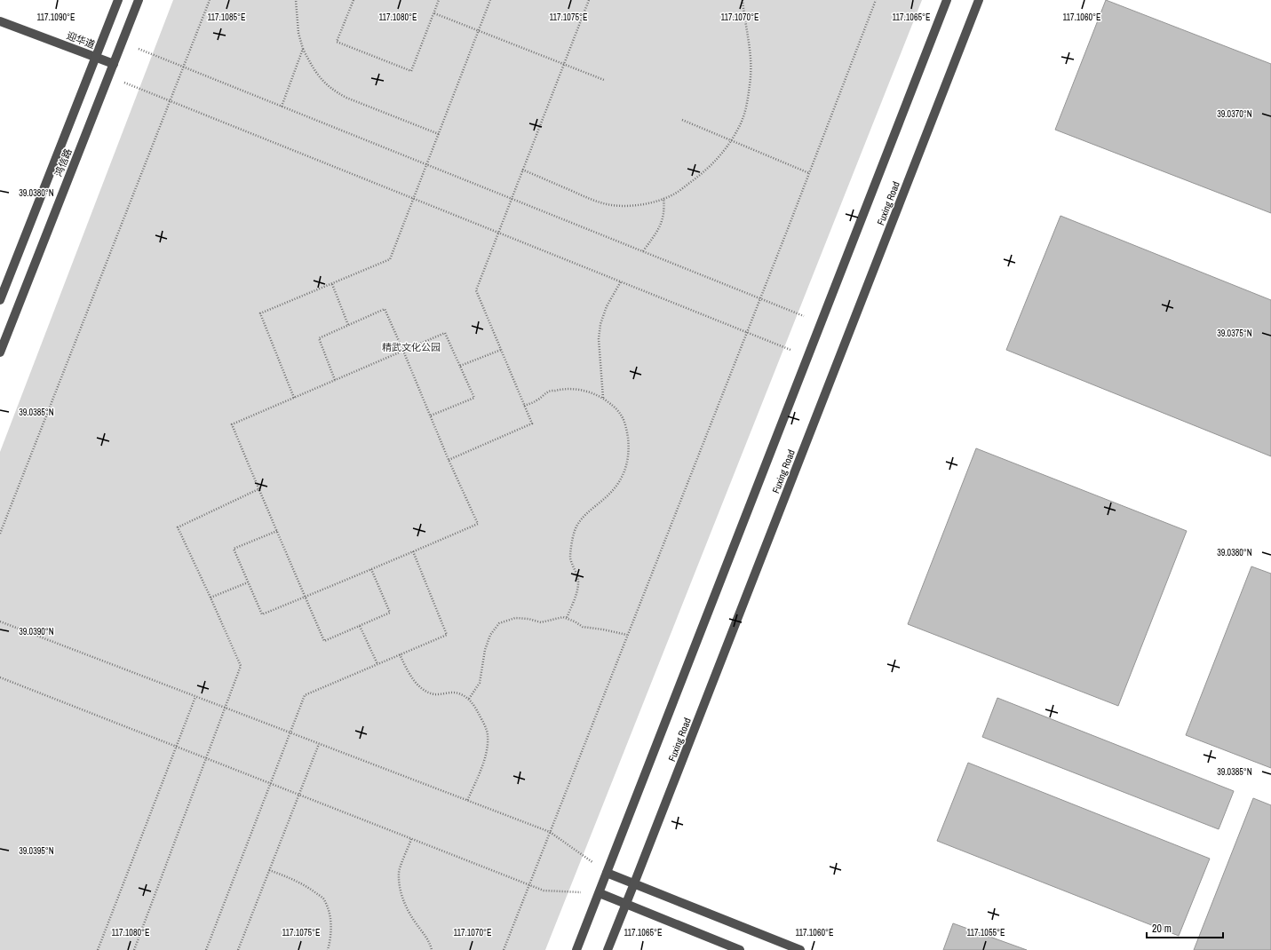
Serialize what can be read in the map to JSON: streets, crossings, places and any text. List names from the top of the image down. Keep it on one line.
{"streets":{"street":["迎华道","鸿信路","Fuxing Road"]},"crossings":[["迎华道","鸿信路"]],"parks":["精武文化公园"],"scale_bar":"20 m","coordinates":["117.1090°E","117.1085°E","117.1080°E","117.1075°E","117.1070°E","117.1065°E","117.1060°E","39.0370°N","39.0380°N","39.0375°N","39.0385°N","39.0390°N","39.0395°N","117.1055°E"]}
